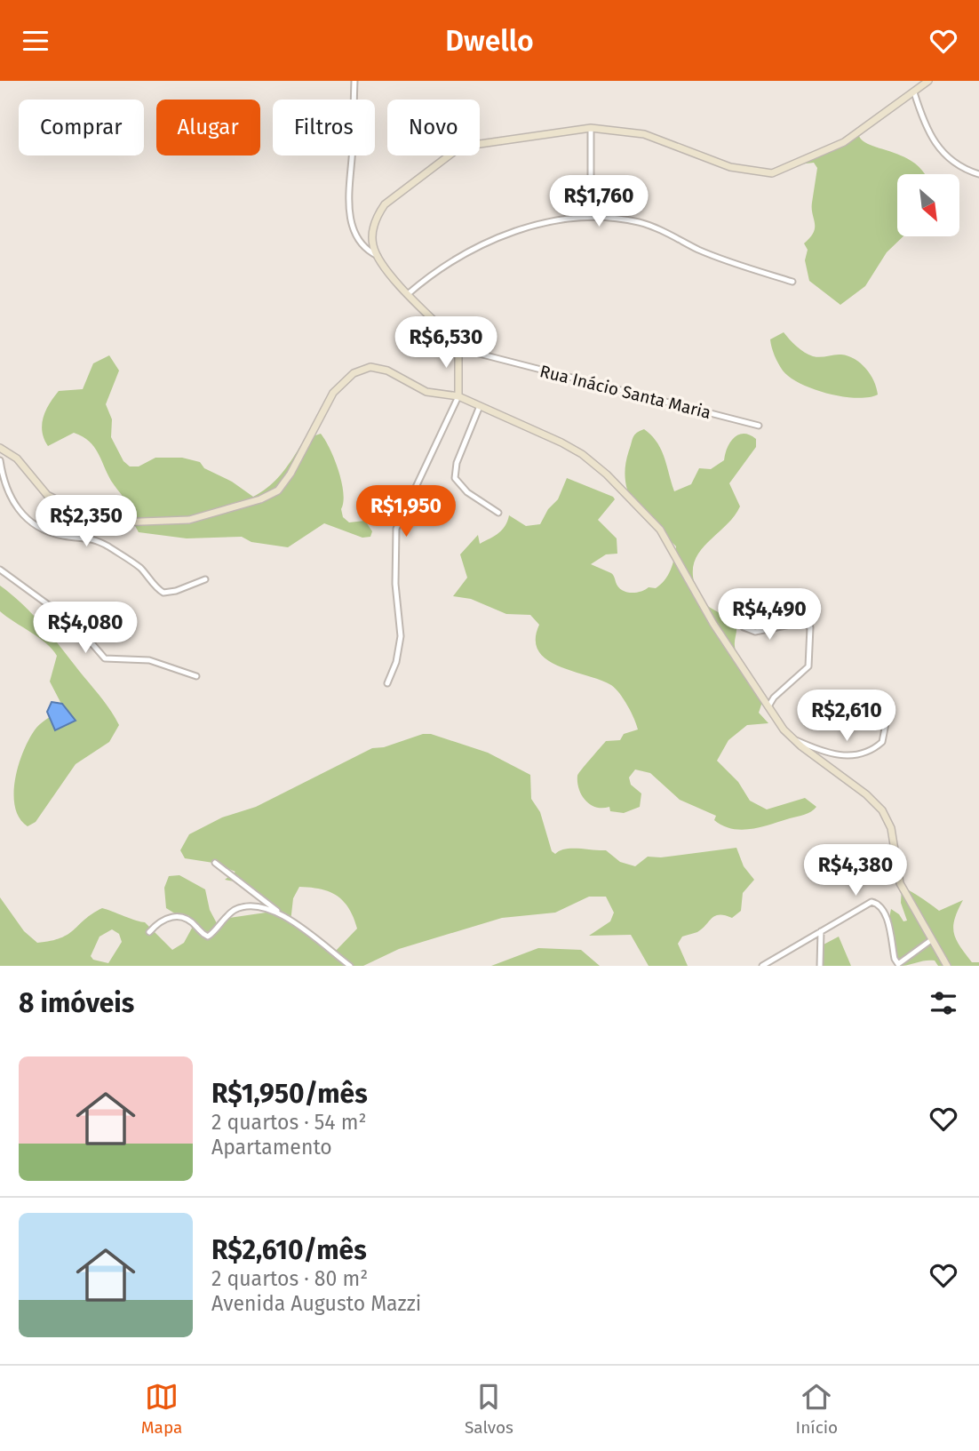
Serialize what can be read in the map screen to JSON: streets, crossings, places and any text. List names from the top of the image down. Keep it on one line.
{"streets":{"street":["Rua Inácio Santa Maria"]},"north":"bottom right","page":{"header":"Dwello","chip":["Comprar","Alugar","Filtros","Novo"],"price":["R$1,760","R$6,530","R$1,950","R$2,350","R$4,490","R$4,080","R$2,610","R$4,380"],"heading":"8 imóveis","list":[{"name":"R$1,950/mês","note":"2 quartos · 54 m² · Apartamento"},{"name":"R$2,610/mês","note":"2 quartos · 80 m² · Avenida Augusto Mazzi"}],"tabs":["Mapa","Salvos","Início"]}}
